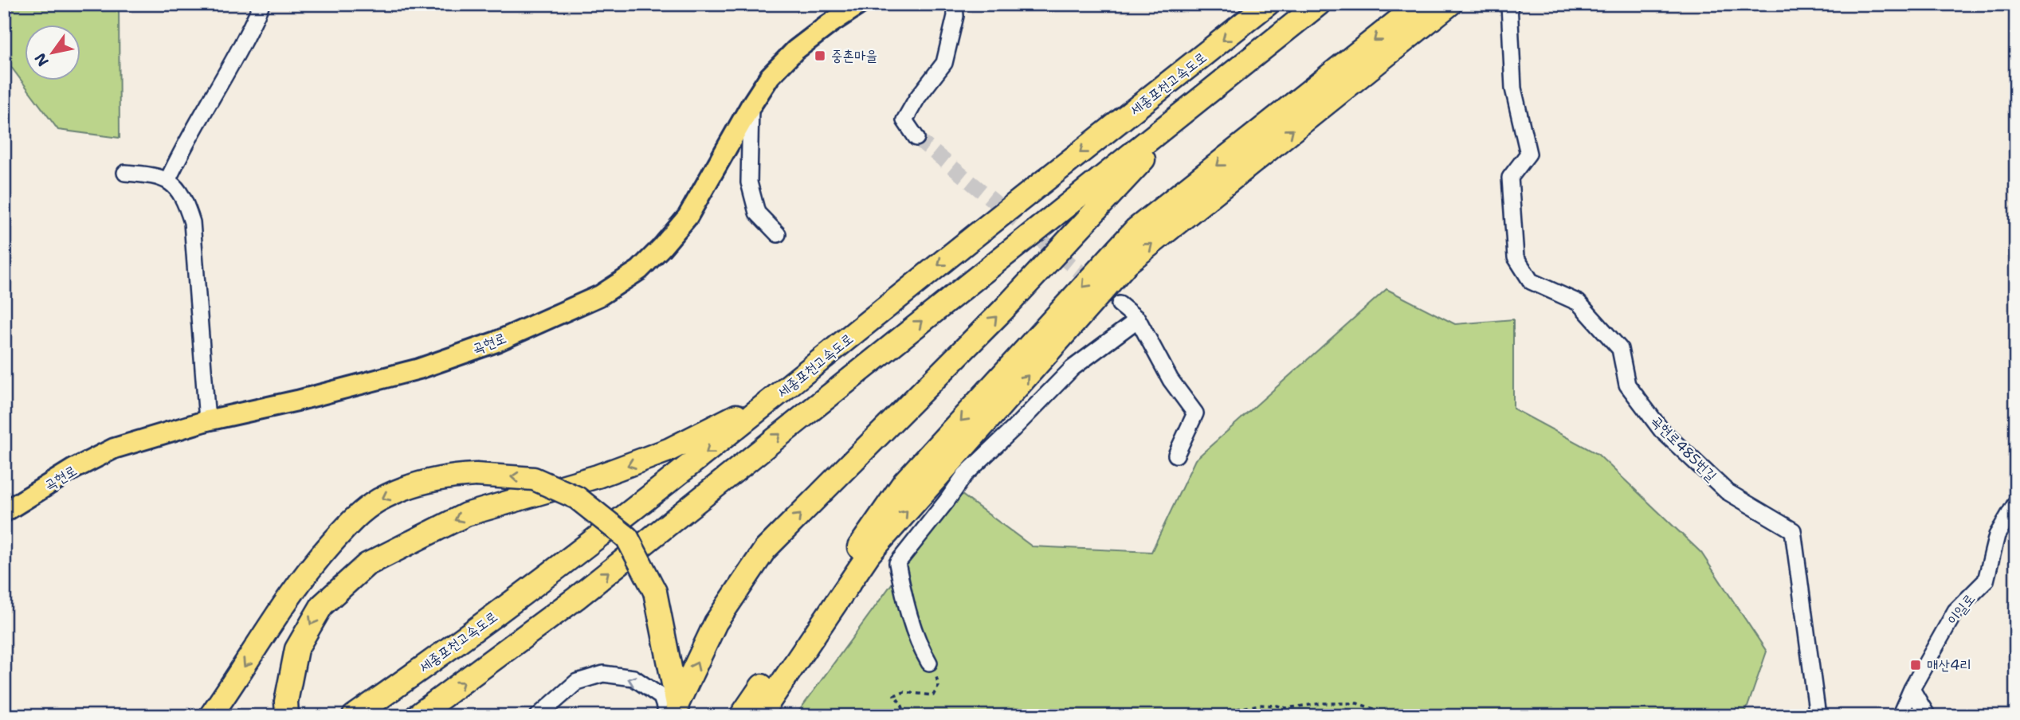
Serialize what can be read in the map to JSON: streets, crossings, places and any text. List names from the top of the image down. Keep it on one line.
{"streets":{"highway":["세종포천고속도로"],"main road":["곡현로"],"street":["곡현로485번길","이일로"]},"places":{"transit":["중촌마을","매산4리"]},"north":"bottom left"}
